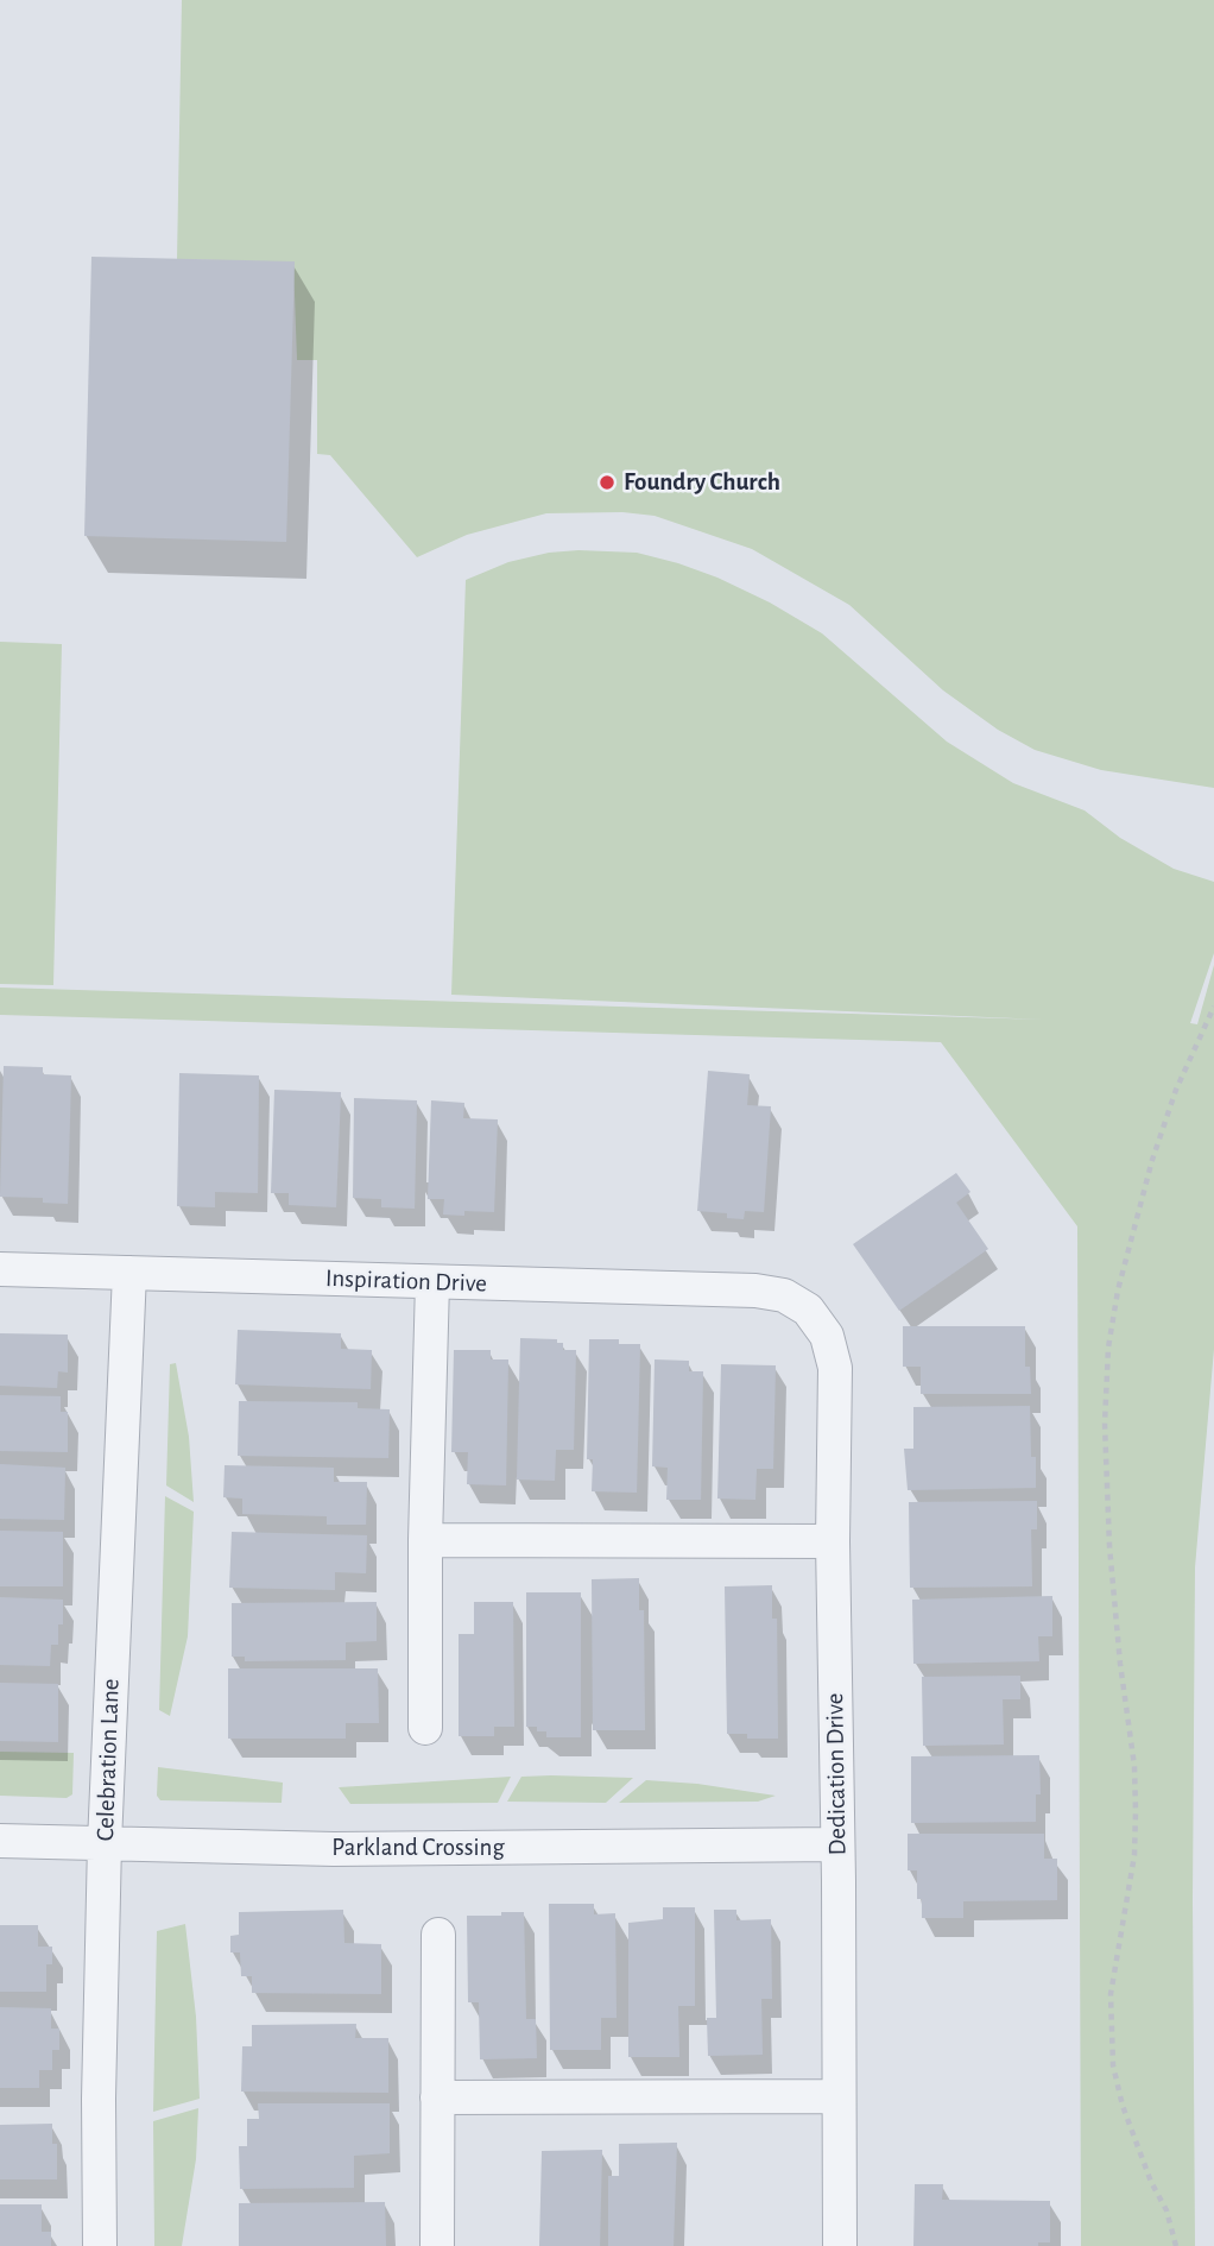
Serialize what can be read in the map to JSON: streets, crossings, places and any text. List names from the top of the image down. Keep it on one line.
{"streets":{"street":["Inspiration Drive","Celebration Lane","Dedication Drive","Parkland Crossing"]},"crossings":[["Inspiration Drive","Celebration Lane"],["Inspiration Drive","Dedication Drive"],["Celebration Lane","Parkland Crossing"],["Dedication Drive","Parkland Crossing"]],"places":["Foundry Church"]}
